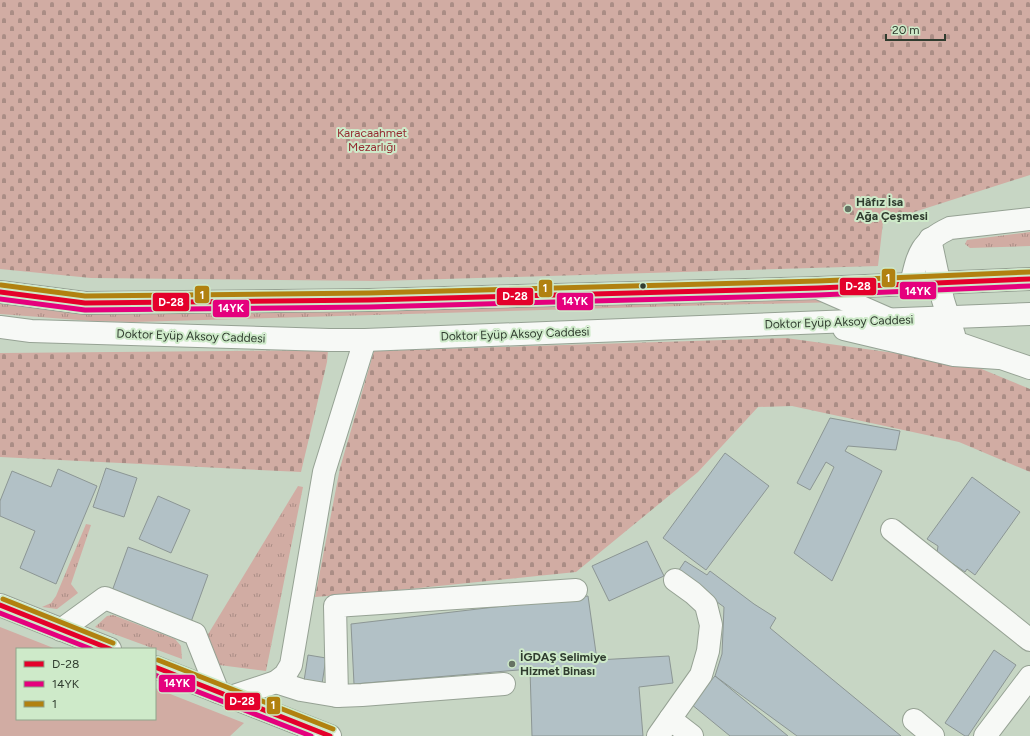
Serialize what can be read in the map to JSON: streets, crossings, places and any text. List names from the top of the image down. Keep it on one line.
{"streets":{"main road":["Doktor Eyüp Aksoy Caddesi"]},"parks":["Karacaahmet Mezarlığı"],"places":["Hâfız İsa Ağa Çeşmesi","İGDAŞ Selimiye Hizmet Binası"],"lines":["transit line 1","transit line D-28","transit line 14YK"],"legend":["D-28","14YK","1"],"scale_bar":"20 m"}
